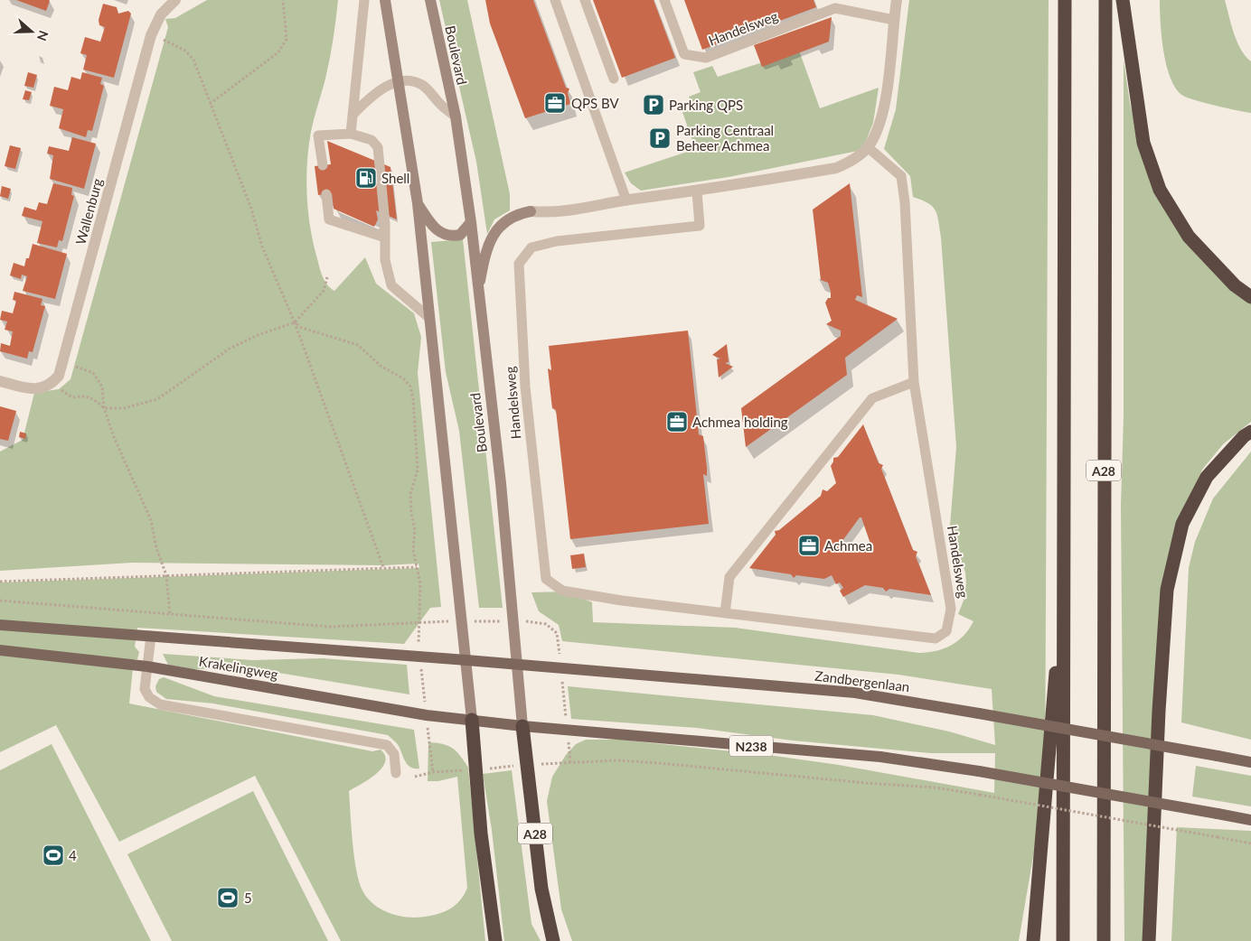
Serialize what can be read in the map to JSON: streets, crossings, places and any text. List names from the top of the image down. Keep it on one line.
{"streets":{"highway":["A28"],"main road":["Boulevard","Krakelingweg","Zandbergenlaan","N238"],"street":["Wallenburg"],"lane":["Handelsweg"]},"crossings":[["Boulevard","A28"],["Boulevard","Zandbergenlaan"],["Boulevard","N238"],["A28","N238"],["Krakelingweg","Zandbergenlaan"],["Krakelingweg","N238"]],"places":{"office":["QPS BV","Achmea holding","Achmea"],"parking":["Parking QPS","Parking Centraal Beheer Achmea"],"fuel station":["Shell"],"sports":["4","5"]},"north":"right"}
